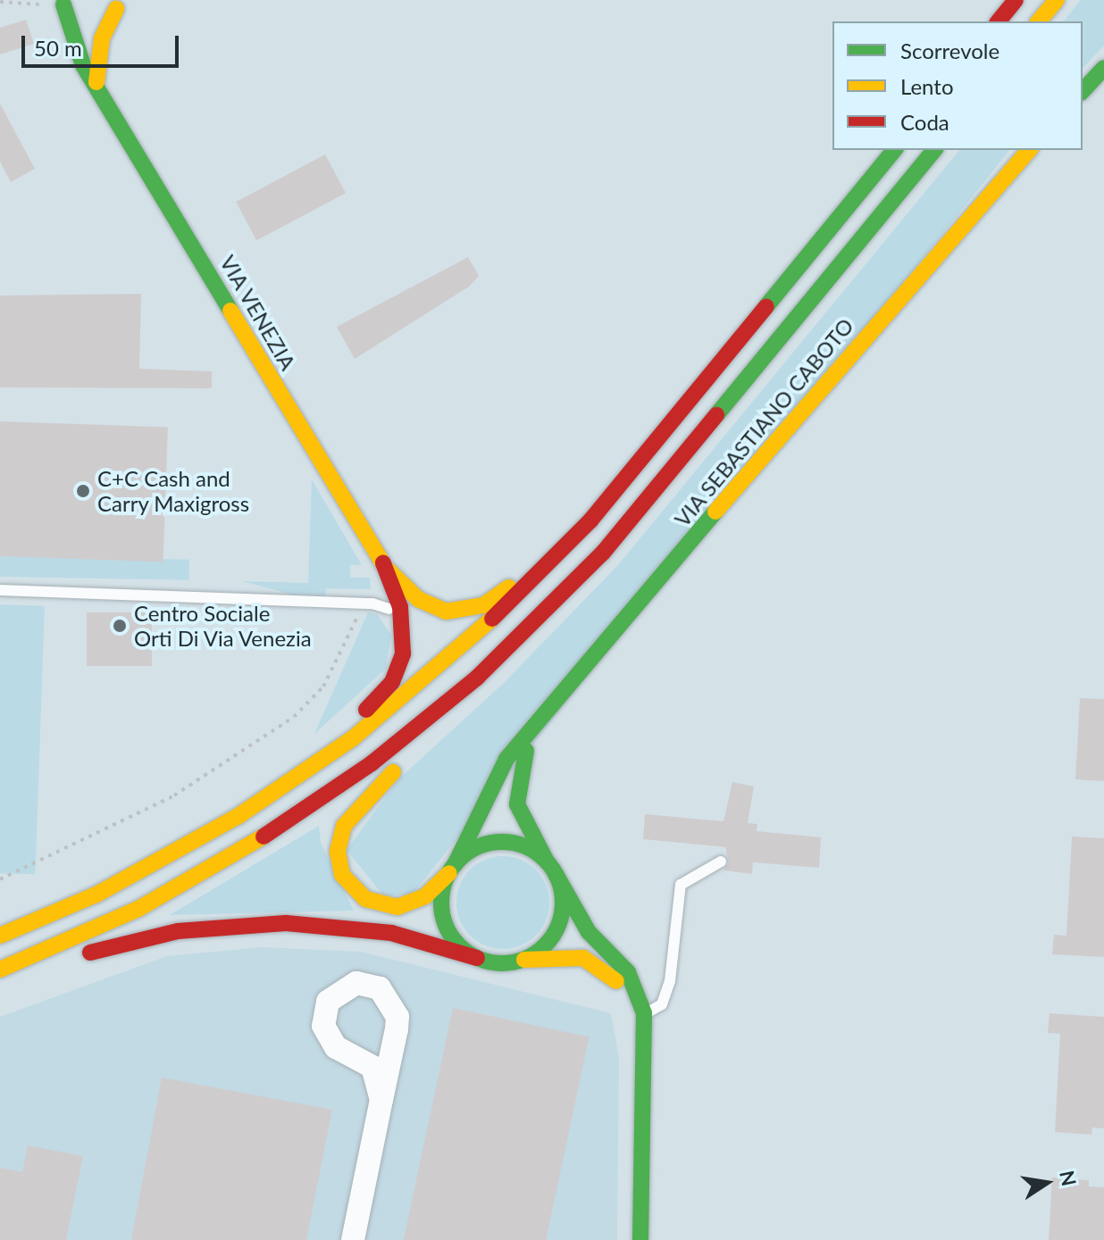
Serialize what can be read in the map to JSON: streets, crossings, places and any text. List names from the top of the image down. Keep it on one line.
{"streets":{"main road":["VIA VENEZIA","VIA SEBASTIANO CABOTO"]},"places":["C+C Cash and Carry Maxigross","Centro Sociale Orti Di Via Venezia"],"legend":["Scorrevole","Lento","Coda"],"scale_bar":"50 m","north":"right"}
